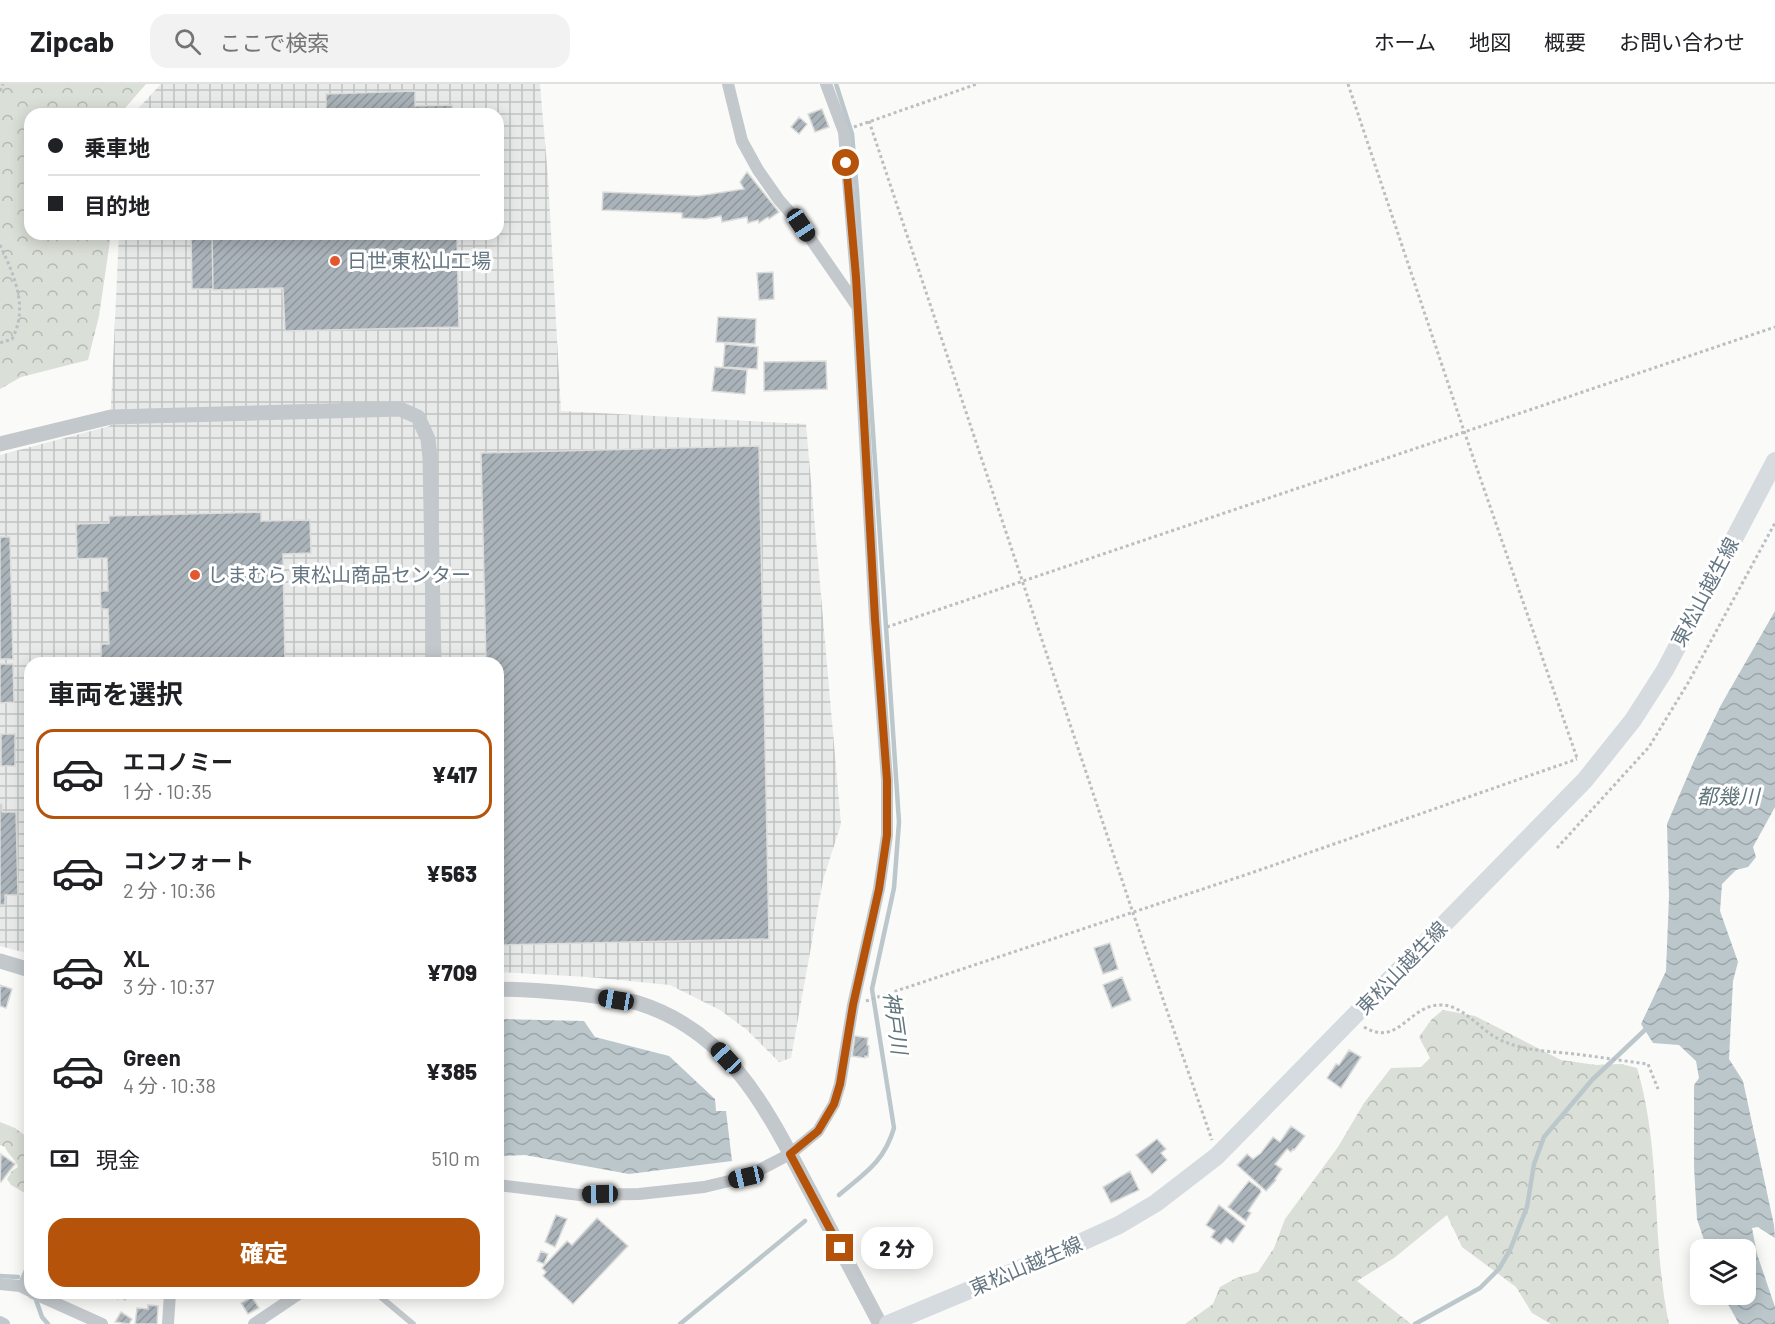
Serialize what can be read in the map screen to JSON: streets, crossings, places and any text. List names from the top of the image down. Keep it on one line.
{"streets":{"main road":["東松山越生線"]},"water":["都幾川","神戸川"],"places":["日世 東松山工場","しまむら 東松山商品センター"],"page":{"header":"Zipcab","search":"ここで検索","nav":["ホーム","地図","概要","お問い合わせ"],"banner":["乗車地","目的地"],"heading":"車両を選択","list":[{"name":"エコノミー","note":"1 分 · 10:35","value":"¥417"},{"name":"コンフォート","note":"2 分 · 10:36","value":"¥563"},{"name":"XL","note":"3 分 · 10:37","value":"¥709"},{"name":"Green","note":"4 分 · 10:38","value":"¥385"}],"pay":["現金","510 m"],"buttons":"確定","bubble":"2 分"}}
